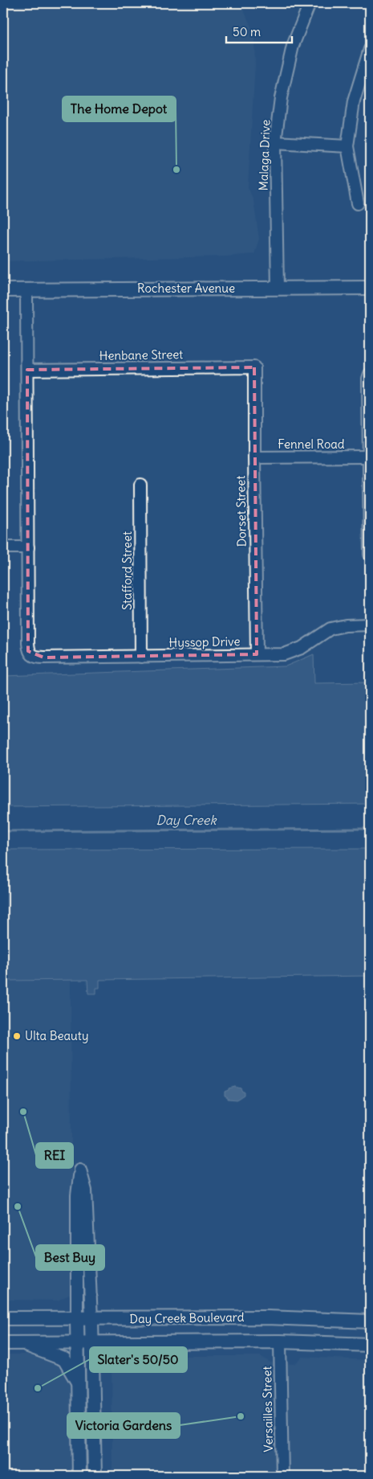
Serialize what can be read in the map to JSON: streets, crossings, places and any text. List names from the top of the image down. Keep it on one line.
{"streets":{"main road":["Rochester Avenue","Day Creek Boulevard"],"street":["Malaga Drive","Henbane Street","Fennel Road","Dorset Street","Stafford Street","Hyssop Drive","Versailles Street"]},"crossings":[["Malaga Drive","Rochester Avenue"],["Henbane Street","Dorset Street"],["Fennel Road","Dorset Street"],["Dorset Street","Hyssop Drive"],["Stafford Street","Hyssop Drive"],["Day Creek Boulevard","Versailles Street"]],"water":["Day Creek"],"places":["The Home Depot","Ulta Beauty","REI","Best Buy","Slater's 50/50","Victoria Gardens"],"scale_bar":"50 m"}
